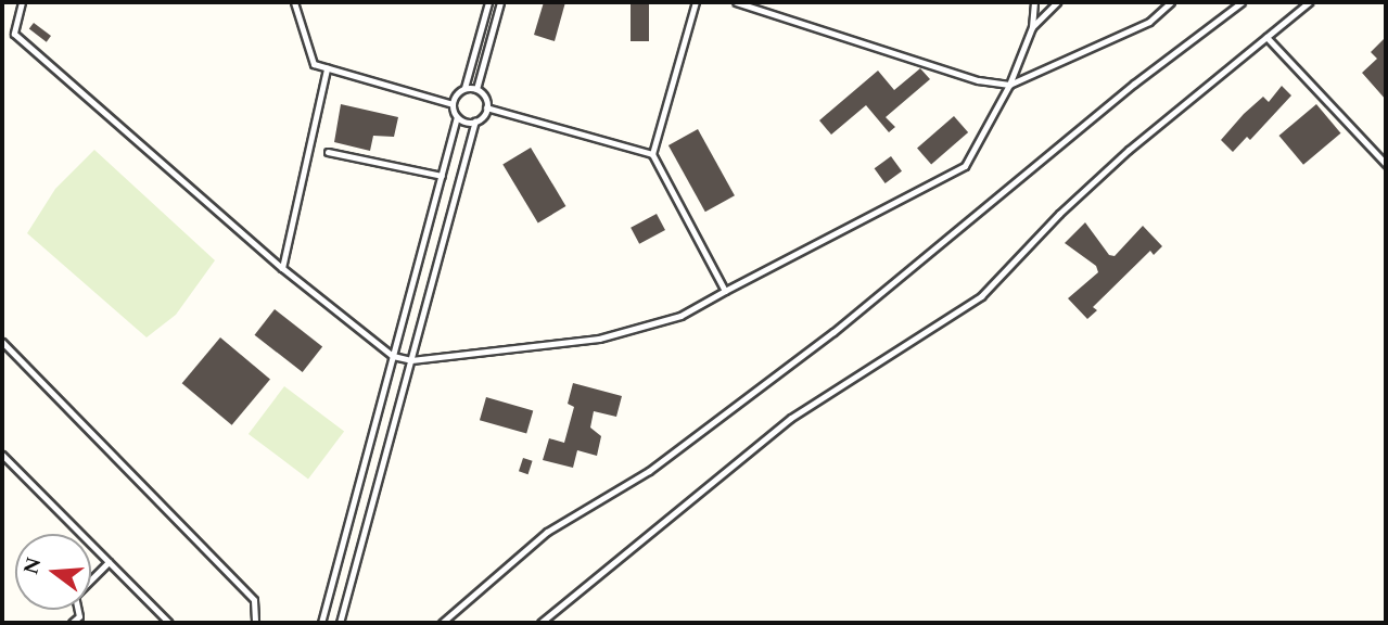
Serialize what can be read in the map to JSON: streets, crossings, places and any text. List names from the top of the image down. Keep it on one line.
{"north":"left"}
